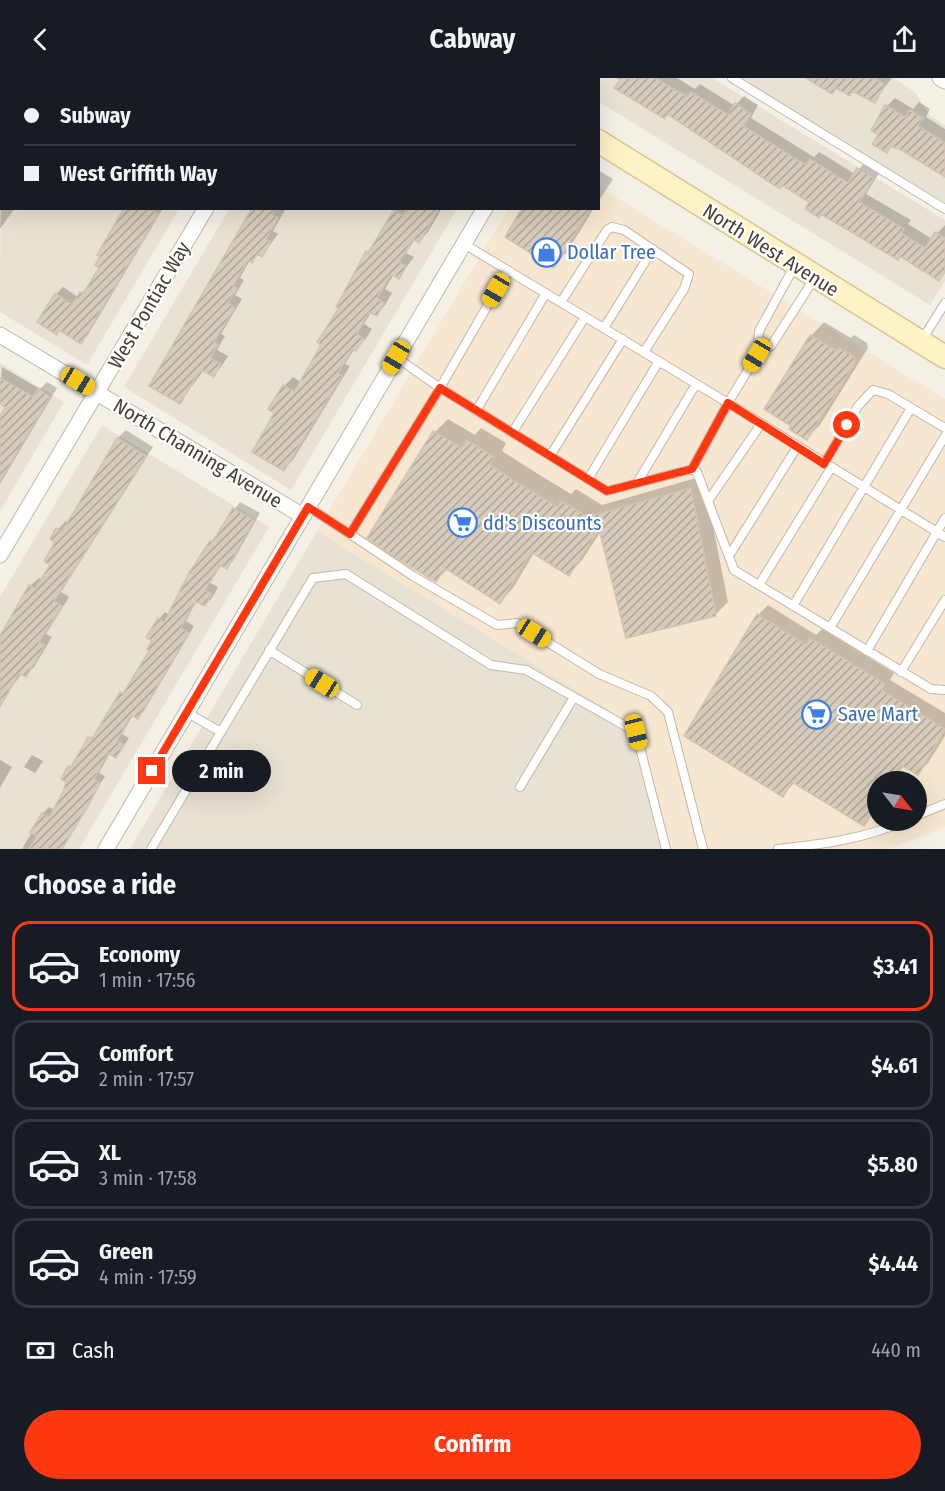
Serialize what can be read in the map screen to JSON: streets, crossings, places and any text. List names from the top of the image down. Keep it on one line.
{"streets":{"main road":["North West Avenue"],"street":["West Pontiac Way","North Channing Avenue"]},"crossings":[["West Pontiac Way","North Channing Avenue"]],"places":{"shop":["Dollar Tree"],"supermarket":["dd's Discounts","Save Mart"]},"north":"bottom right","page":{"header":"Cabway","banner":["Subway","West Griffith Way"],"bubble":"2 min","heading":"Choose a ride","list":[{"name":"Economy","note":"1 min · 17:56","value":"$3.41"},{"name":"Comfort","note":"2 min · 17:57","value":"$4.61"},{"name":"XL","note":"3 min · 17:58","value":"$5.80"},{"name":"Green","note":"4 min · 17:59","value":"$4.44"}],"pay":["Cash","440 m"],"buttons":"Confirm"}}
